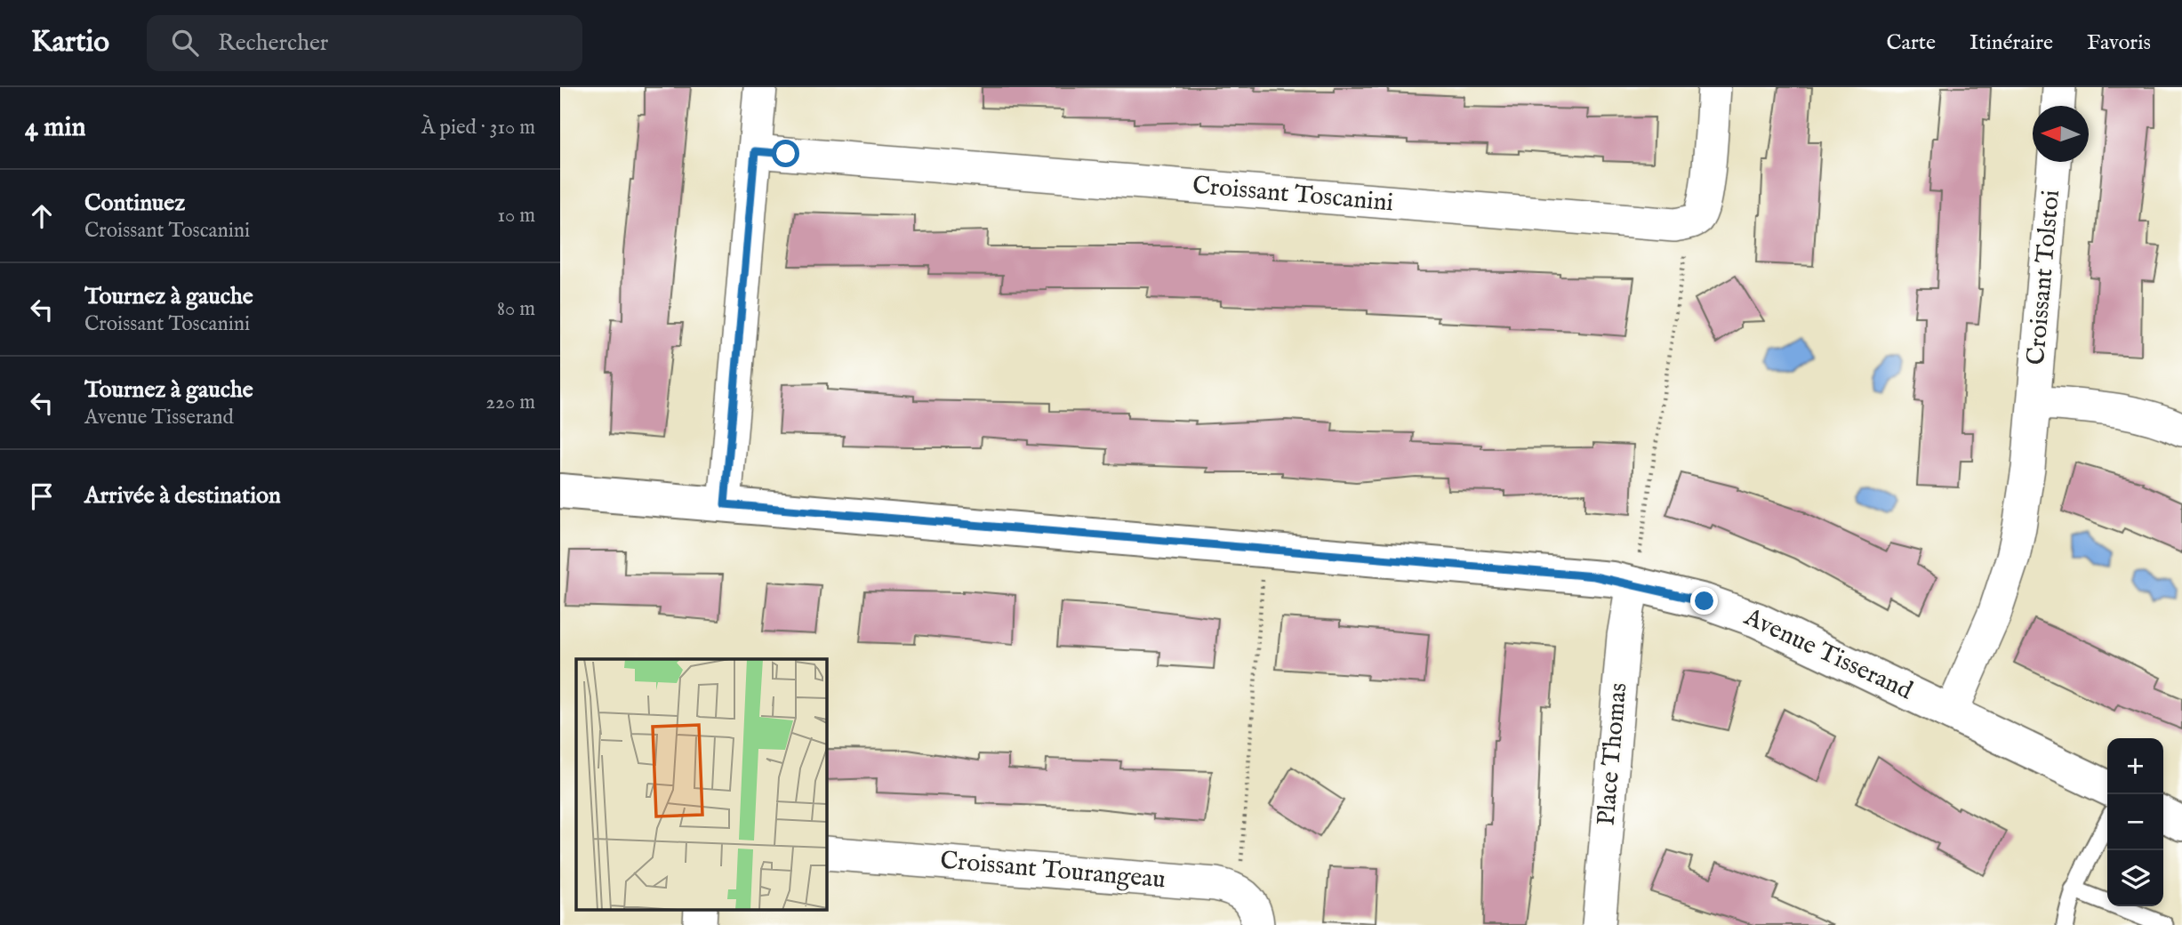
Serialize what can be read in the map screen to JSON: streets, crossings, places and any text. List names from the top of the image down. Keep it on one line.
{"streets":{"street":["Croissant Toscanini","Croissant Tolstoi","Avenue Tisserand","Place Thomas","Croissant Tourangeau"]},"crossings":[["Croissant Tolstoi","Avenue Tisserand"],["Avenue Tisserand","Place Thomas"]],"north":"left","page":{"header":"Kartio","search":"Rechercher","nav":["Carte","Itinéraire","Favoris"],"heading":["4 min","À pied · 310 m"],"list":[["Continuez","Croissant Toscanini","10 m"],["Tournez à gauche","Croissant Toscanini","80 m"],["Tournez à gauche","Avenue Tisserand","220 m"],"Arrivée à destination"],"map_buttons":["+","−"]}}
